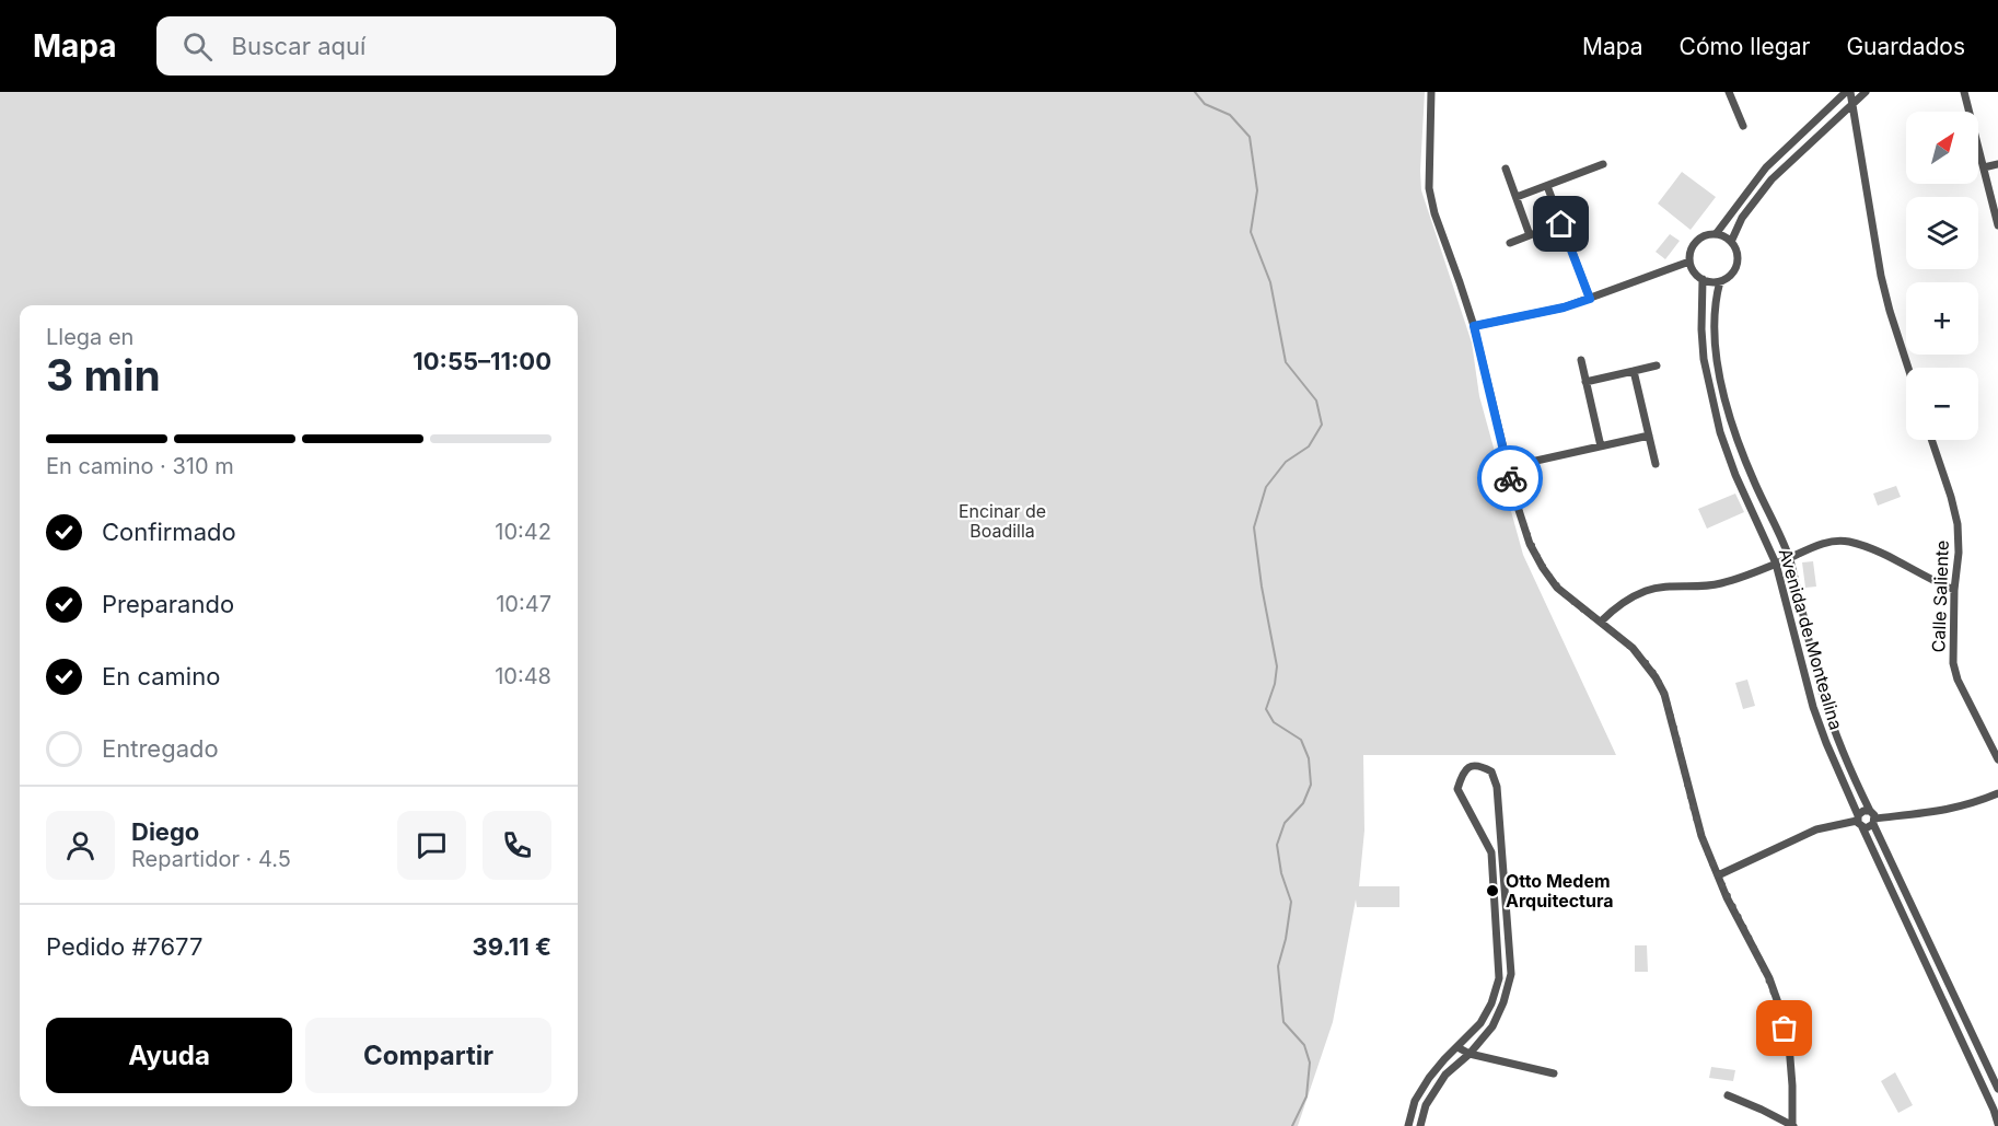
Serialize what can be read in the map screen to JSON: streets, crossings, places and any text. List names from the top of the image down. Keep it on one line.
{"streets":{"street":["Calle Saliente","Avenida de Montealina"]},"parks":["Encinar de Boadilla"],"places":["Otto Medem Arquitectura"],"north":"top right","page":{"header":"Mapa","search":"Buscar aquí","nav":["Mapa","Cómo llegar","Guardados"],"map_buttons":["+","−"],"heading":["3 min","Llega en","10:55–11:00"],"panel":["Diego","Repartidor · 4.5","Pedido #7677","39.11 €"],"bar":"En camino · 310 m","list":[["Confirmado","10:42"],["Preparando","10:47"],["En camino","10:48"],"Entregado"],"buttons":["Ayuda","Compartir"]}}
